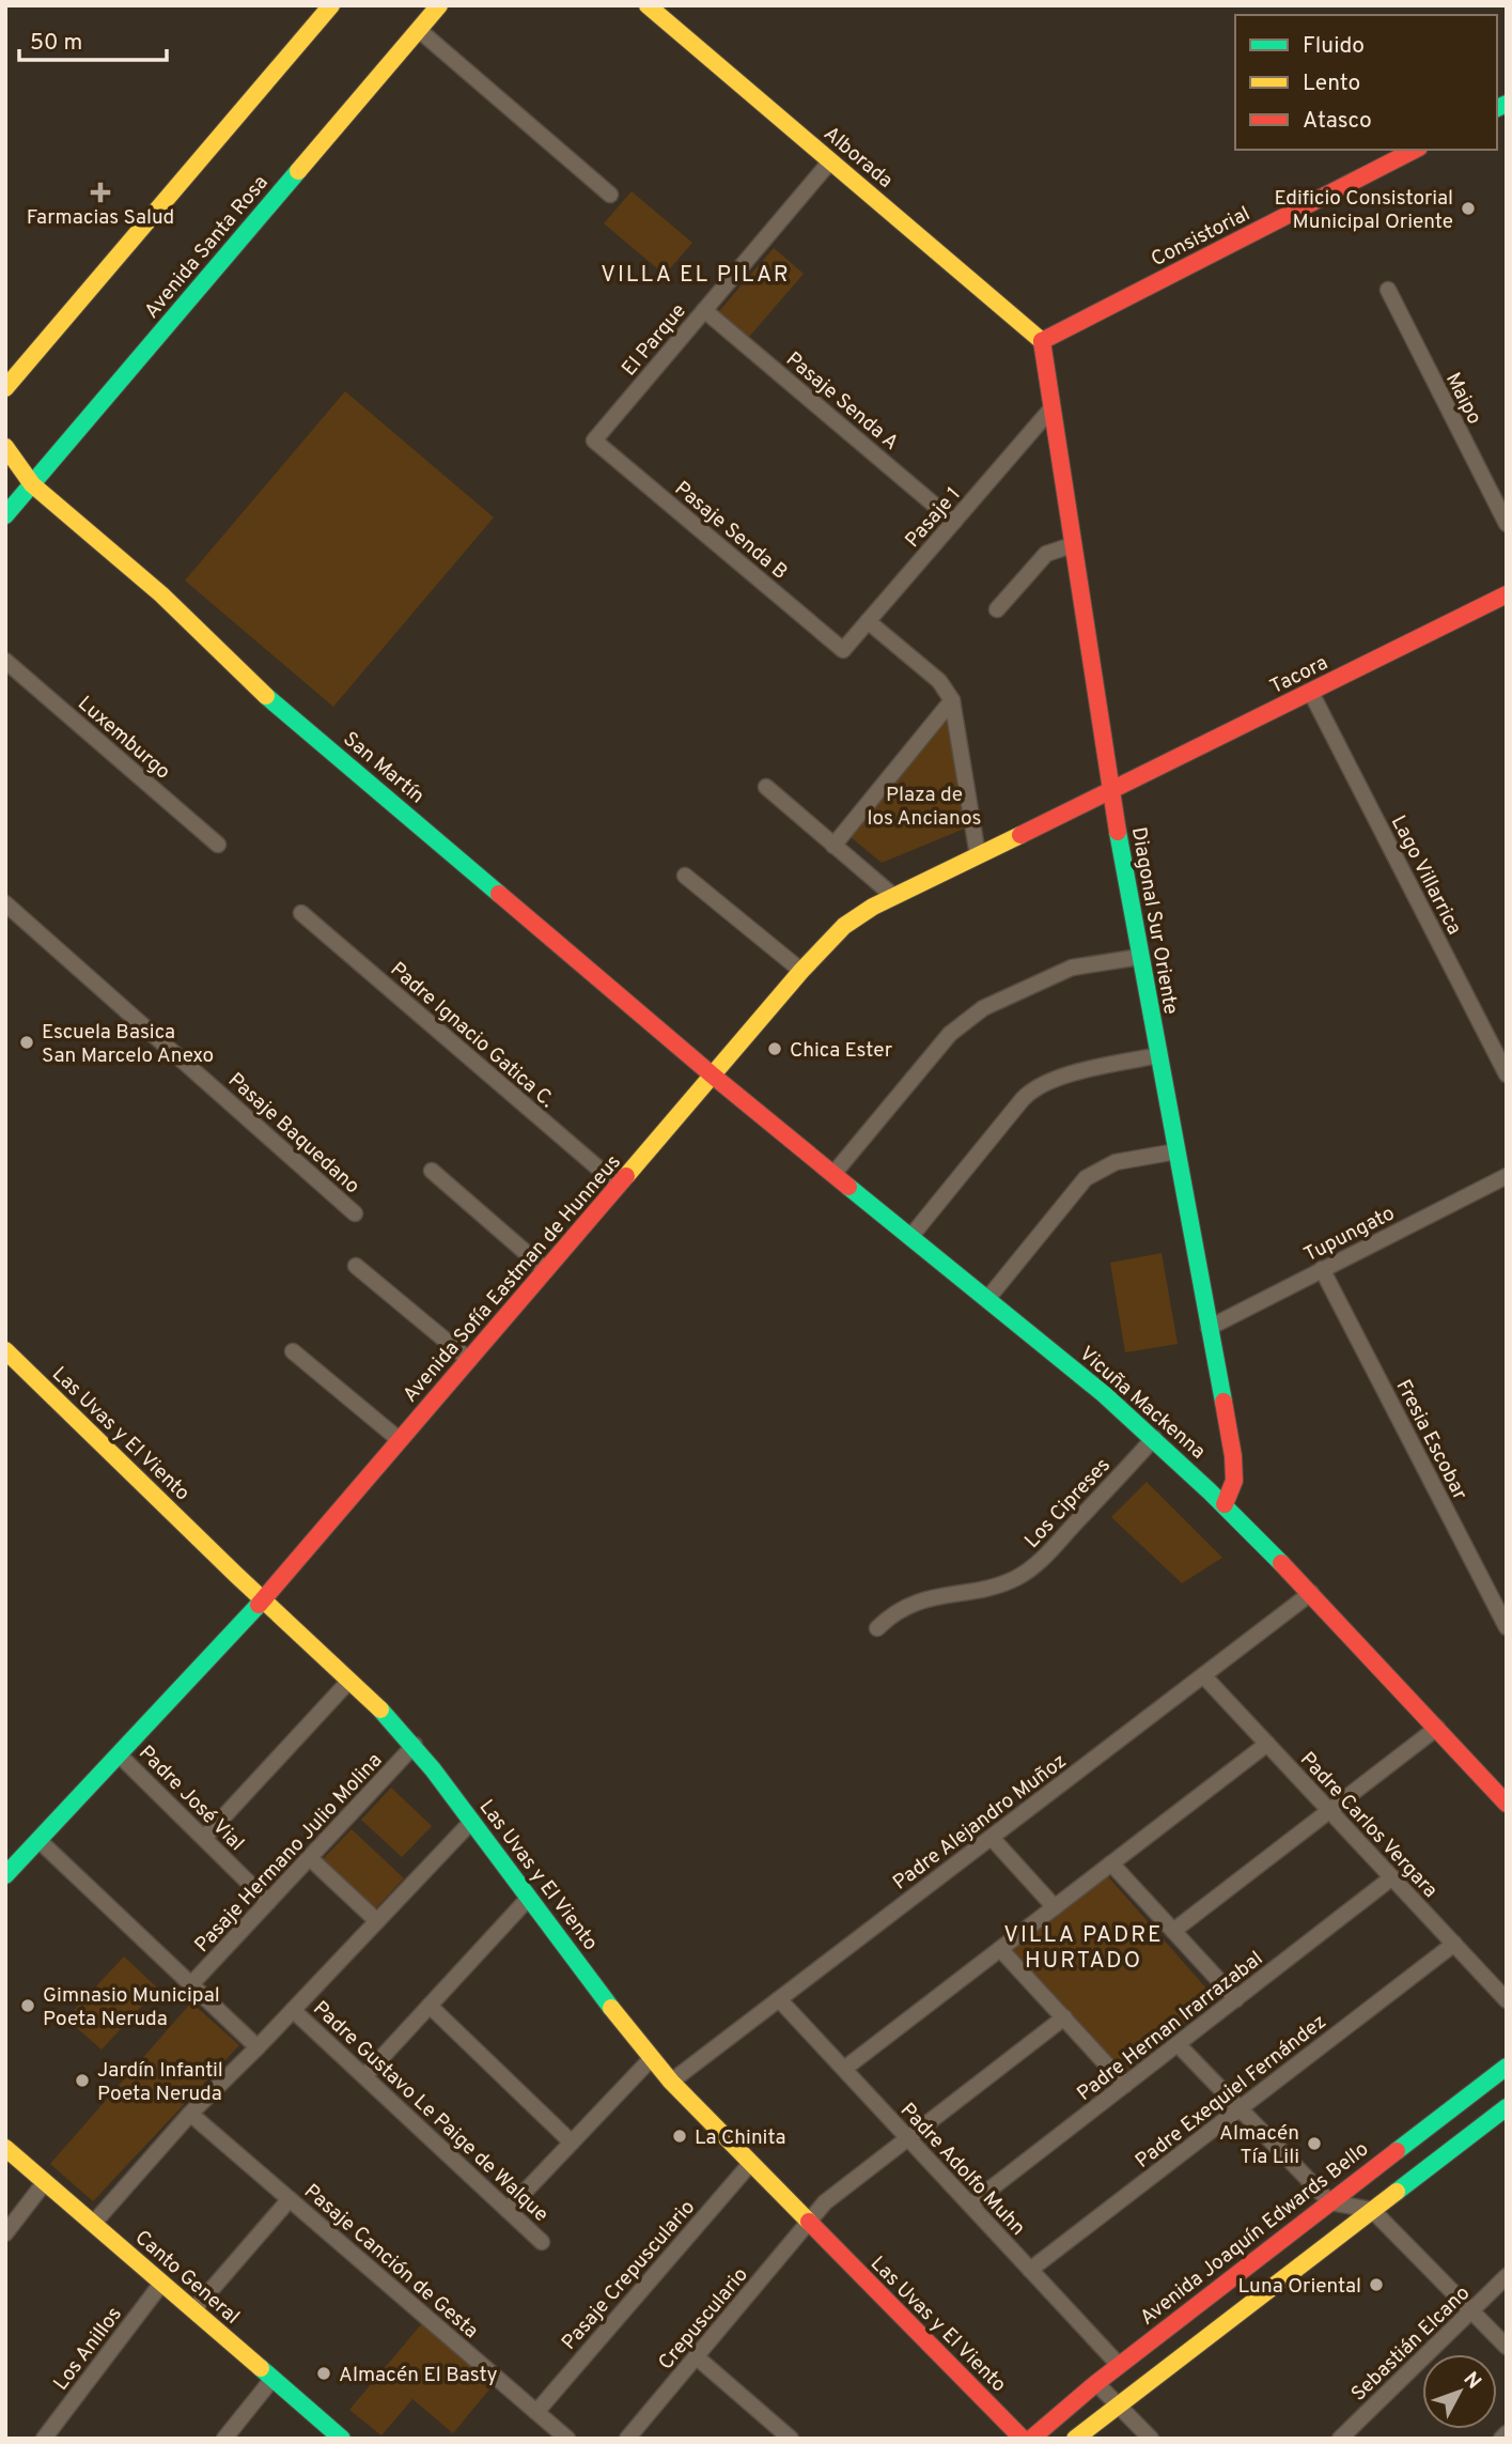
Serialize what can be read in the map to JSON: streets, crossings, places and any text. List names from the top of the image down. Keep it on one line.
{"streets":{"street":["Alborada","Consistorial","Avenida Santa Rosa","El Parque","Maipo","Pasaje Senda A","Pasaje 1","Pasaje Senda B","Tacora","Luxemburgo","San Martín","Lago Villarrica","Diagonal Sur Oriente","Padre Ignacio Gatica C.","Pasaje Baquedano","Tupungato","Avenida Sofía Eastman de Hunneus","Vicuña Mackenna","Las Uvas y El Viento","Fresia Escobar","Los Cipreses","Padre José Vial","Padre Alejandro Muñoz","Padre Carlos Vergara","Pasaje Hermano Julio Molina","Padre Hernan Irarrazabal","Padre Exequiel Fernández","Padre Gustavo Le Paige de Walque","Padre Adolfo Muhn","Avenida Joaquín Edwards Bello","Pasaje Canción de Gesta","Pasaje Crepusculario","Canto General","Crepusculario","Sebastián Elcano","Los Anillos"]},"crossings":[["Alborada","Consistorial"],["Alborada","El Parque"],["Alborada","Diagonal Sur Oriente"],["Consistorial","Diagonal Sur Oriente"],["Avenida Santa Rosa","San Martín"],["El Parque","Pasaje Senda A"],["El Parque","Pasaje Senda B"],["Pasaje Senda A","Pasaje 1"],["Pasaje 1","Pasaje Senda B"],["Pasaje 1","Diagonal Sur Oriente"],["Tacora","Lago Villarrica"],["Tacora","Diagonal Sur Oriente"],["Tacora","Avenida Sofía Eastman de Hunneus"],["San Martín","Avenida Sofía Eastman de Hunneus"],["San Martín","Vicuña Mackenna"],["Diagonal Sur Oriente","Tupungato"],["Diagonal Sur Oriente","Avenida Sofía Eastman de Hunneus"],["Diagonal Sur Oriente","Vicuña Mackenna"],["Padre Ignacio Gatica C.","Avenida Sofía Eastman de Hunneus"],["Tupungato","Fresia Escobar"],["Avenida Sofía Eastman de Hunneus","Vicuña Mackenna"],["Avenida Sofía Eastman de Hunneus","Las Uvas y El Viento"],["Avenida Sofía Eastman de Hunneus","Padre José Vial"],["Vicuña Mackenna","Los Cipreses"],["Vicuña Mackenna","Padre Alejandro Muñoz"],["Las Uvas y El Viento","Padre Alejandro Muñoz"],["Las Uvas y El Viento","Pasaje Hermano Julio Molina"],["Las Uvas y El Viento","Pasaje Crepusculario"],["Las Uvas y El Viento","Crepusculario"],["Padre José Vial","Pasaje Hermano Julio Molina"],["Padre Alejandro Muñoz","Padre Carlos Vergara"],["Padre Alejandro Muñoz","Padre Adolfo Muhn"],["Padre Carlos Vergara","Padre Hernan Irarrazabal"],["Padre Carlos Vergara","Padre Exequiel Fernández"],["Padre Hernan Irarrazabal","Padre Adolfo Muhn"],["Padre Exequiel Fernández","Padre Adolfo Muhn"],["Padre Adolfo Muhn","Avenida Joaquín Edwards Bello"],["Padre Adolfo Muhn","Crepusculario"],["Pasaje Canción de Gesta","Pasaje Crepusculario"],["Canto General","Los Anillos"]],"districts":["VILLA EL PILAR","VILLA PADRE HURTADO"],"parks":["Plaza de los Ancianos"],"places":{"health":["Farmacias Salud"],"other":["Edificio Consistorial Municipal Oriente","Escuela Basica San Marcelo Anexo","Chica Ester","Gimnasio Municipal Poeta Neruda","Jardín Infantil Poeta Neruda","La Chinita","Almacén Tía Lili","Luna Oriental","Almacén El Basty"]},"legend":["Fluido","Lento","Atasco"],"scale_bar":"50 m","north":"top right"}
